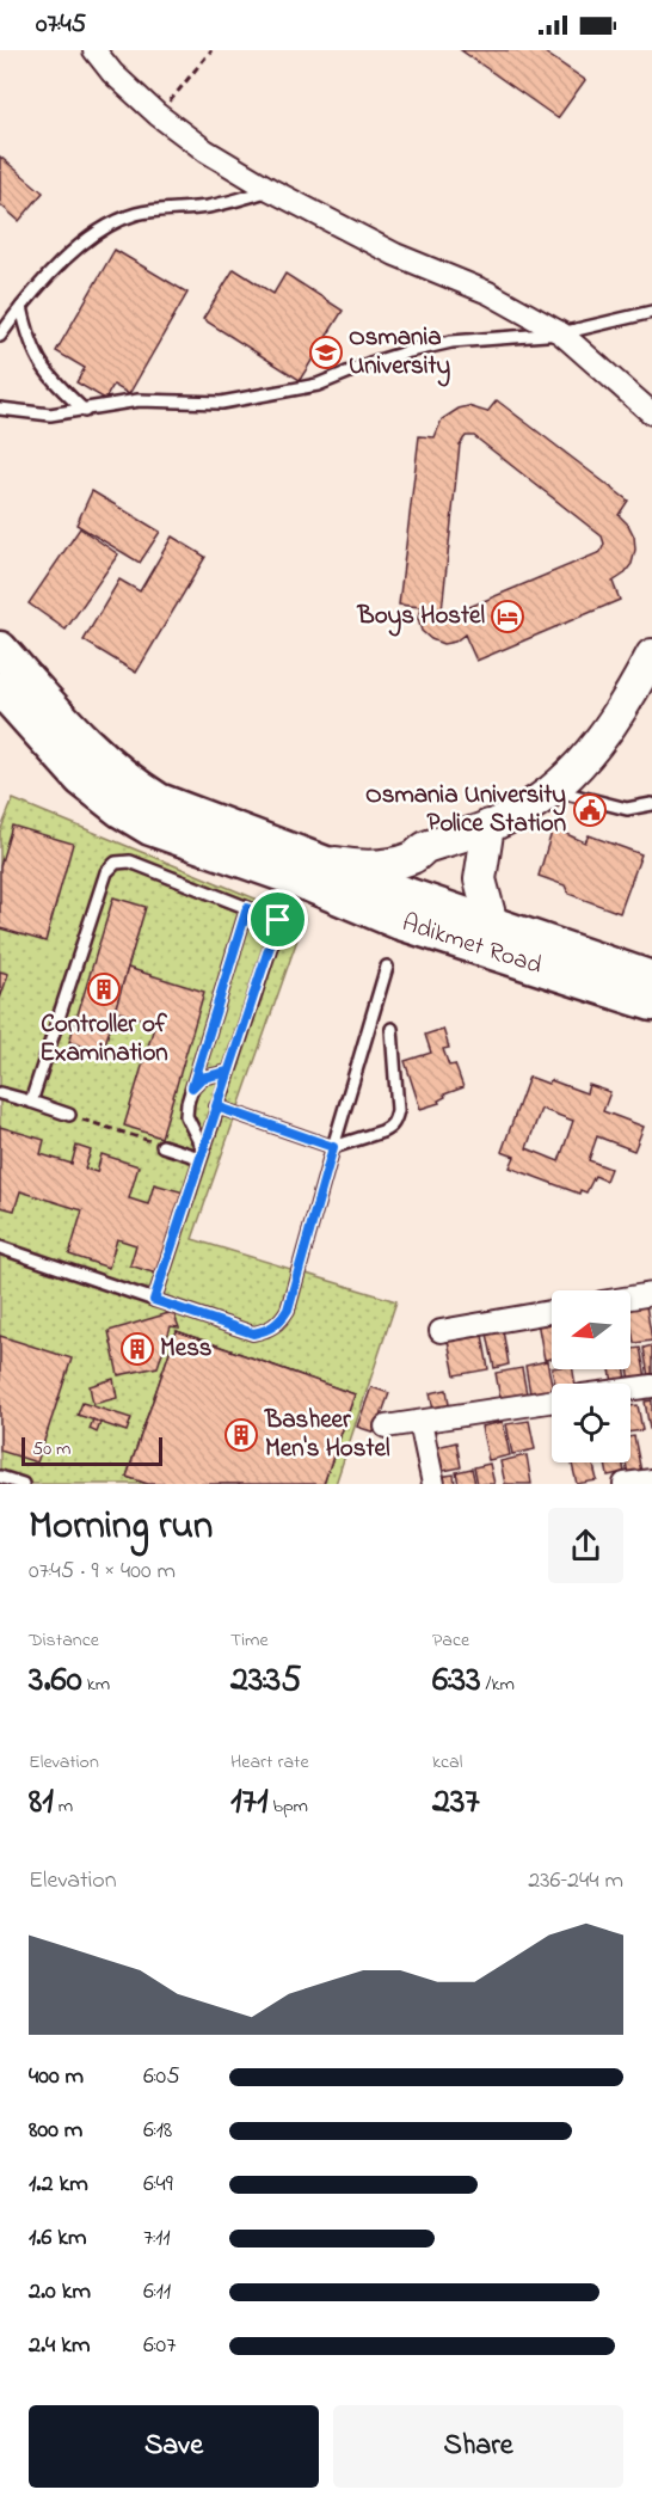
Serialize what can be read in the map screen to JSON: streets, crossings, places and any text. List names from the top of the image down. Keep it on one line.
{"streets":{"main road":["Adikmet Road"]},"places":{"school or university":["Osmania University"],"hotel":["Boys Hostel"],"public building":["Osmania University Police Station"],"building":["Controller of Examination","Mess","Basheer Men's Hostel"]},"scale_bar":"50 m","north":"left","page":{"status":"07:45","scale":"50 m","heading":["Morning run","07:45 · 9 × 400 m"],"stats":[["Distance","3.60 km"],["Time","23:35"],["Pace","6:33 /km"],["Elevation","81 m"],["Heart rate","171 bpm"],["kcal","237"]],"chart":["Elevation","236–244 m"],"list":[{"name":"400 m","note":"6:05"},{"name":"800 m","note":"6:18"},{"name":"1.2 km","note":"6:49"},{"name":"1.6 km","note":"7:11"},{"name":"2.0 km","note":"6:11"},{"name":"2.4 km","note":"6:07"}],"buttons":["Save","Share"]}}
